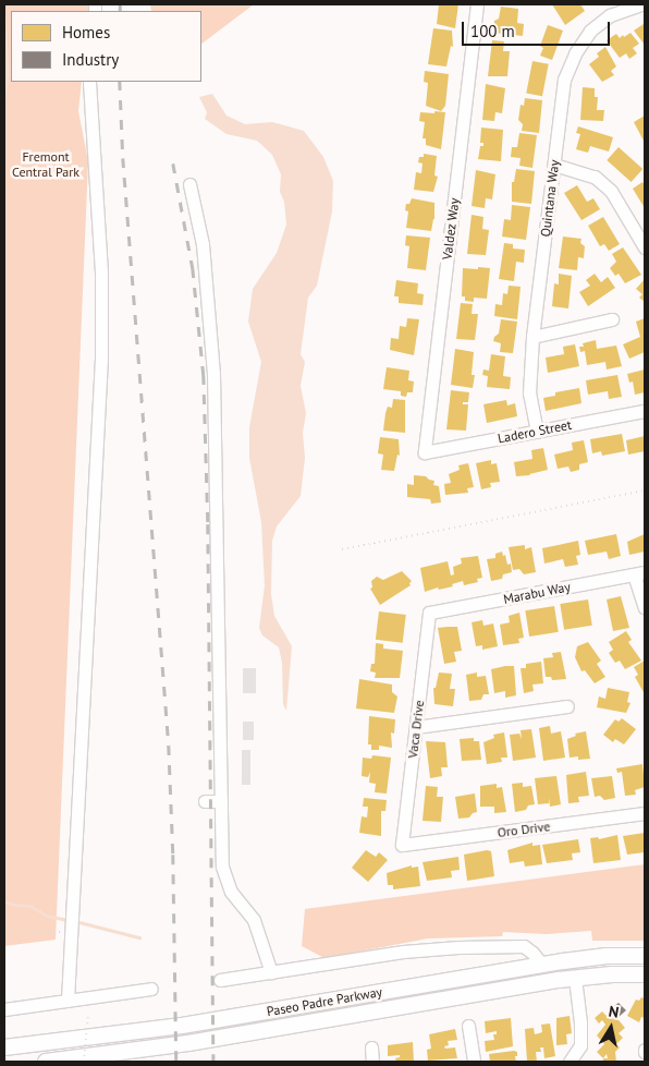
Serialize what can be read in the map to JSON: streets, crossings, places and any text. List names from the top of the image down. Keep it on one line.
{"streets":{"main road":["Paseo Padre Parkway"],"street":["Quintana Way","Valdez Way","Ladero Street","Marabu Way","Vaca Drive","Oro Drive"]},"crossings":[["Quintana Way","Ladero Street"],["Valdez Way","Ladero Street"],["Marabu Way","Vaca Drive"],["Vaca Drive","Oro Drive"]],"parks":["Fremont Central Park"],"legend":["Homes","Industry"],"scale_bar":"100 m","north":"top"}
